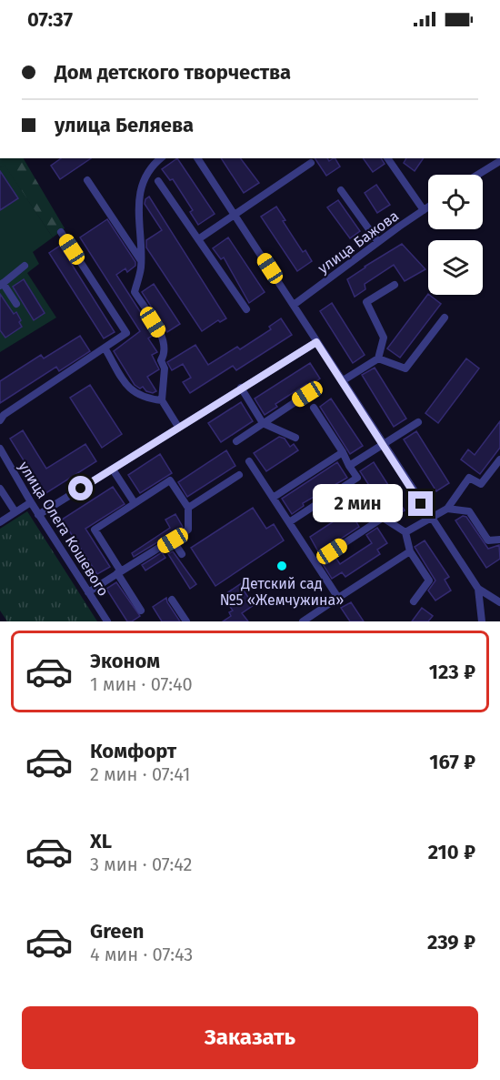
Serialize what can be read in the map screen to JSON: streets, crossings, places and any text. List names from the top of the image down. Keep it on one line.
{"streets":{"street":["улица Бажова","улица Олега Кошевого"]},"places":["Детский сад №5 «Жемчужина»"],"page":{"status":"07:37","banner":["Дом детского творчества","улица Беляева"],"bubble":"2 мин","list":[{"name":"Эконом","note":"1 мин · 07:40","value":"123 ₽"},{"name":"Комфорт","note":"2 мин · 07:41","value":"167 ₽"},{"name":"XL","note":"3 мин · 07:42","value":"210 ₽"},{"name":"Green","note":"4 мин · 07:43","value":"239 ₽"}],"buttons":"Заказать"}}
